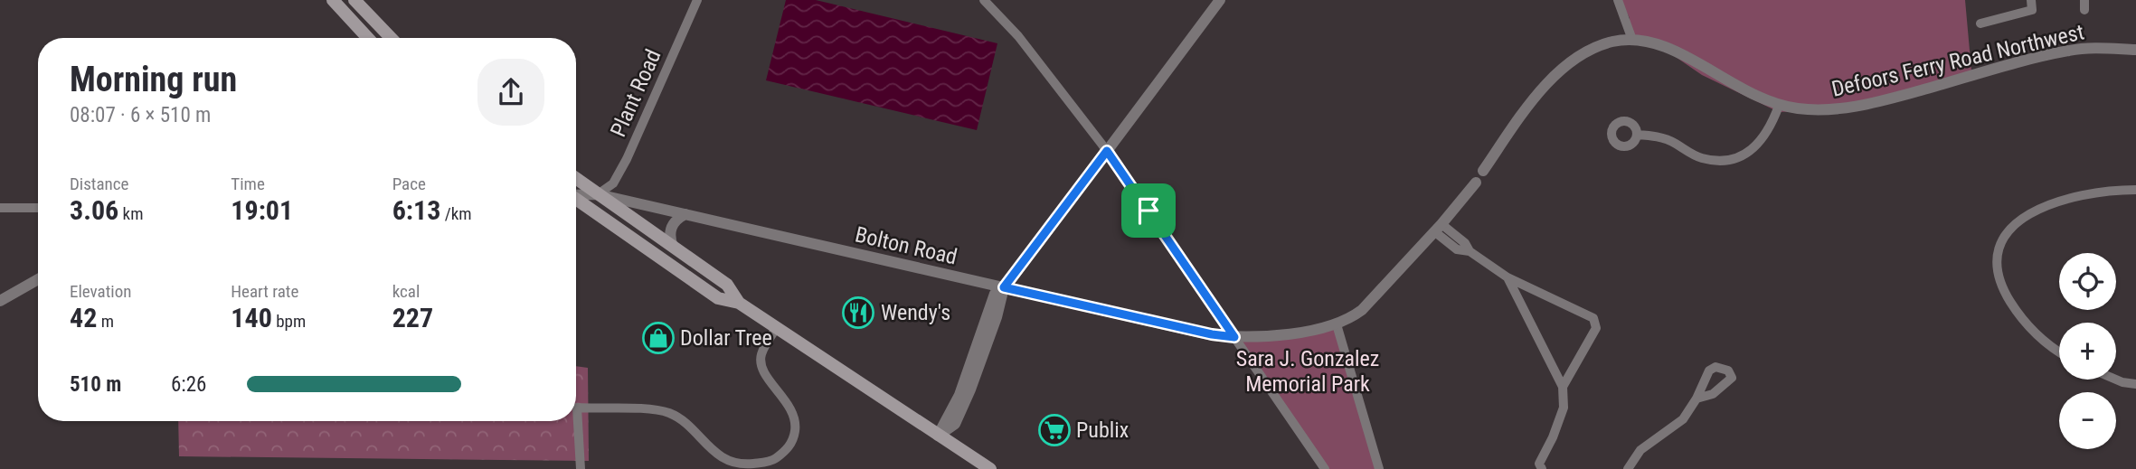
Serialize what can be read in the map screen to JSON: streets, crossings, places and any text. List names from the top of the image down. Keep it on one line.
{"streets":{"street":["Defoors Ferry Road Northwest","Plant Road","Bolton Road"]},"crossings":[["Plant Road","Bolton Road"]],"parks":["Sara J. Gonzalez Memorial Park"],"places":{"restaurant":["Wendy's"],"shop":["Dollar Tree"],"supermarket":["Publix"]},"page":{"heading":["Morning run","08:07 · 6 × 510 m"],"stats":[["Distance","3.06 km"],["Time","19:01"],["Pace","6:13 /km"],["Elevation","42 m"],["Heart rate","140 bpm"],["kcal","227"]],"map_buttons":["+","−"],"list":[{"name":"510 m","note":"6:26"}]}}
